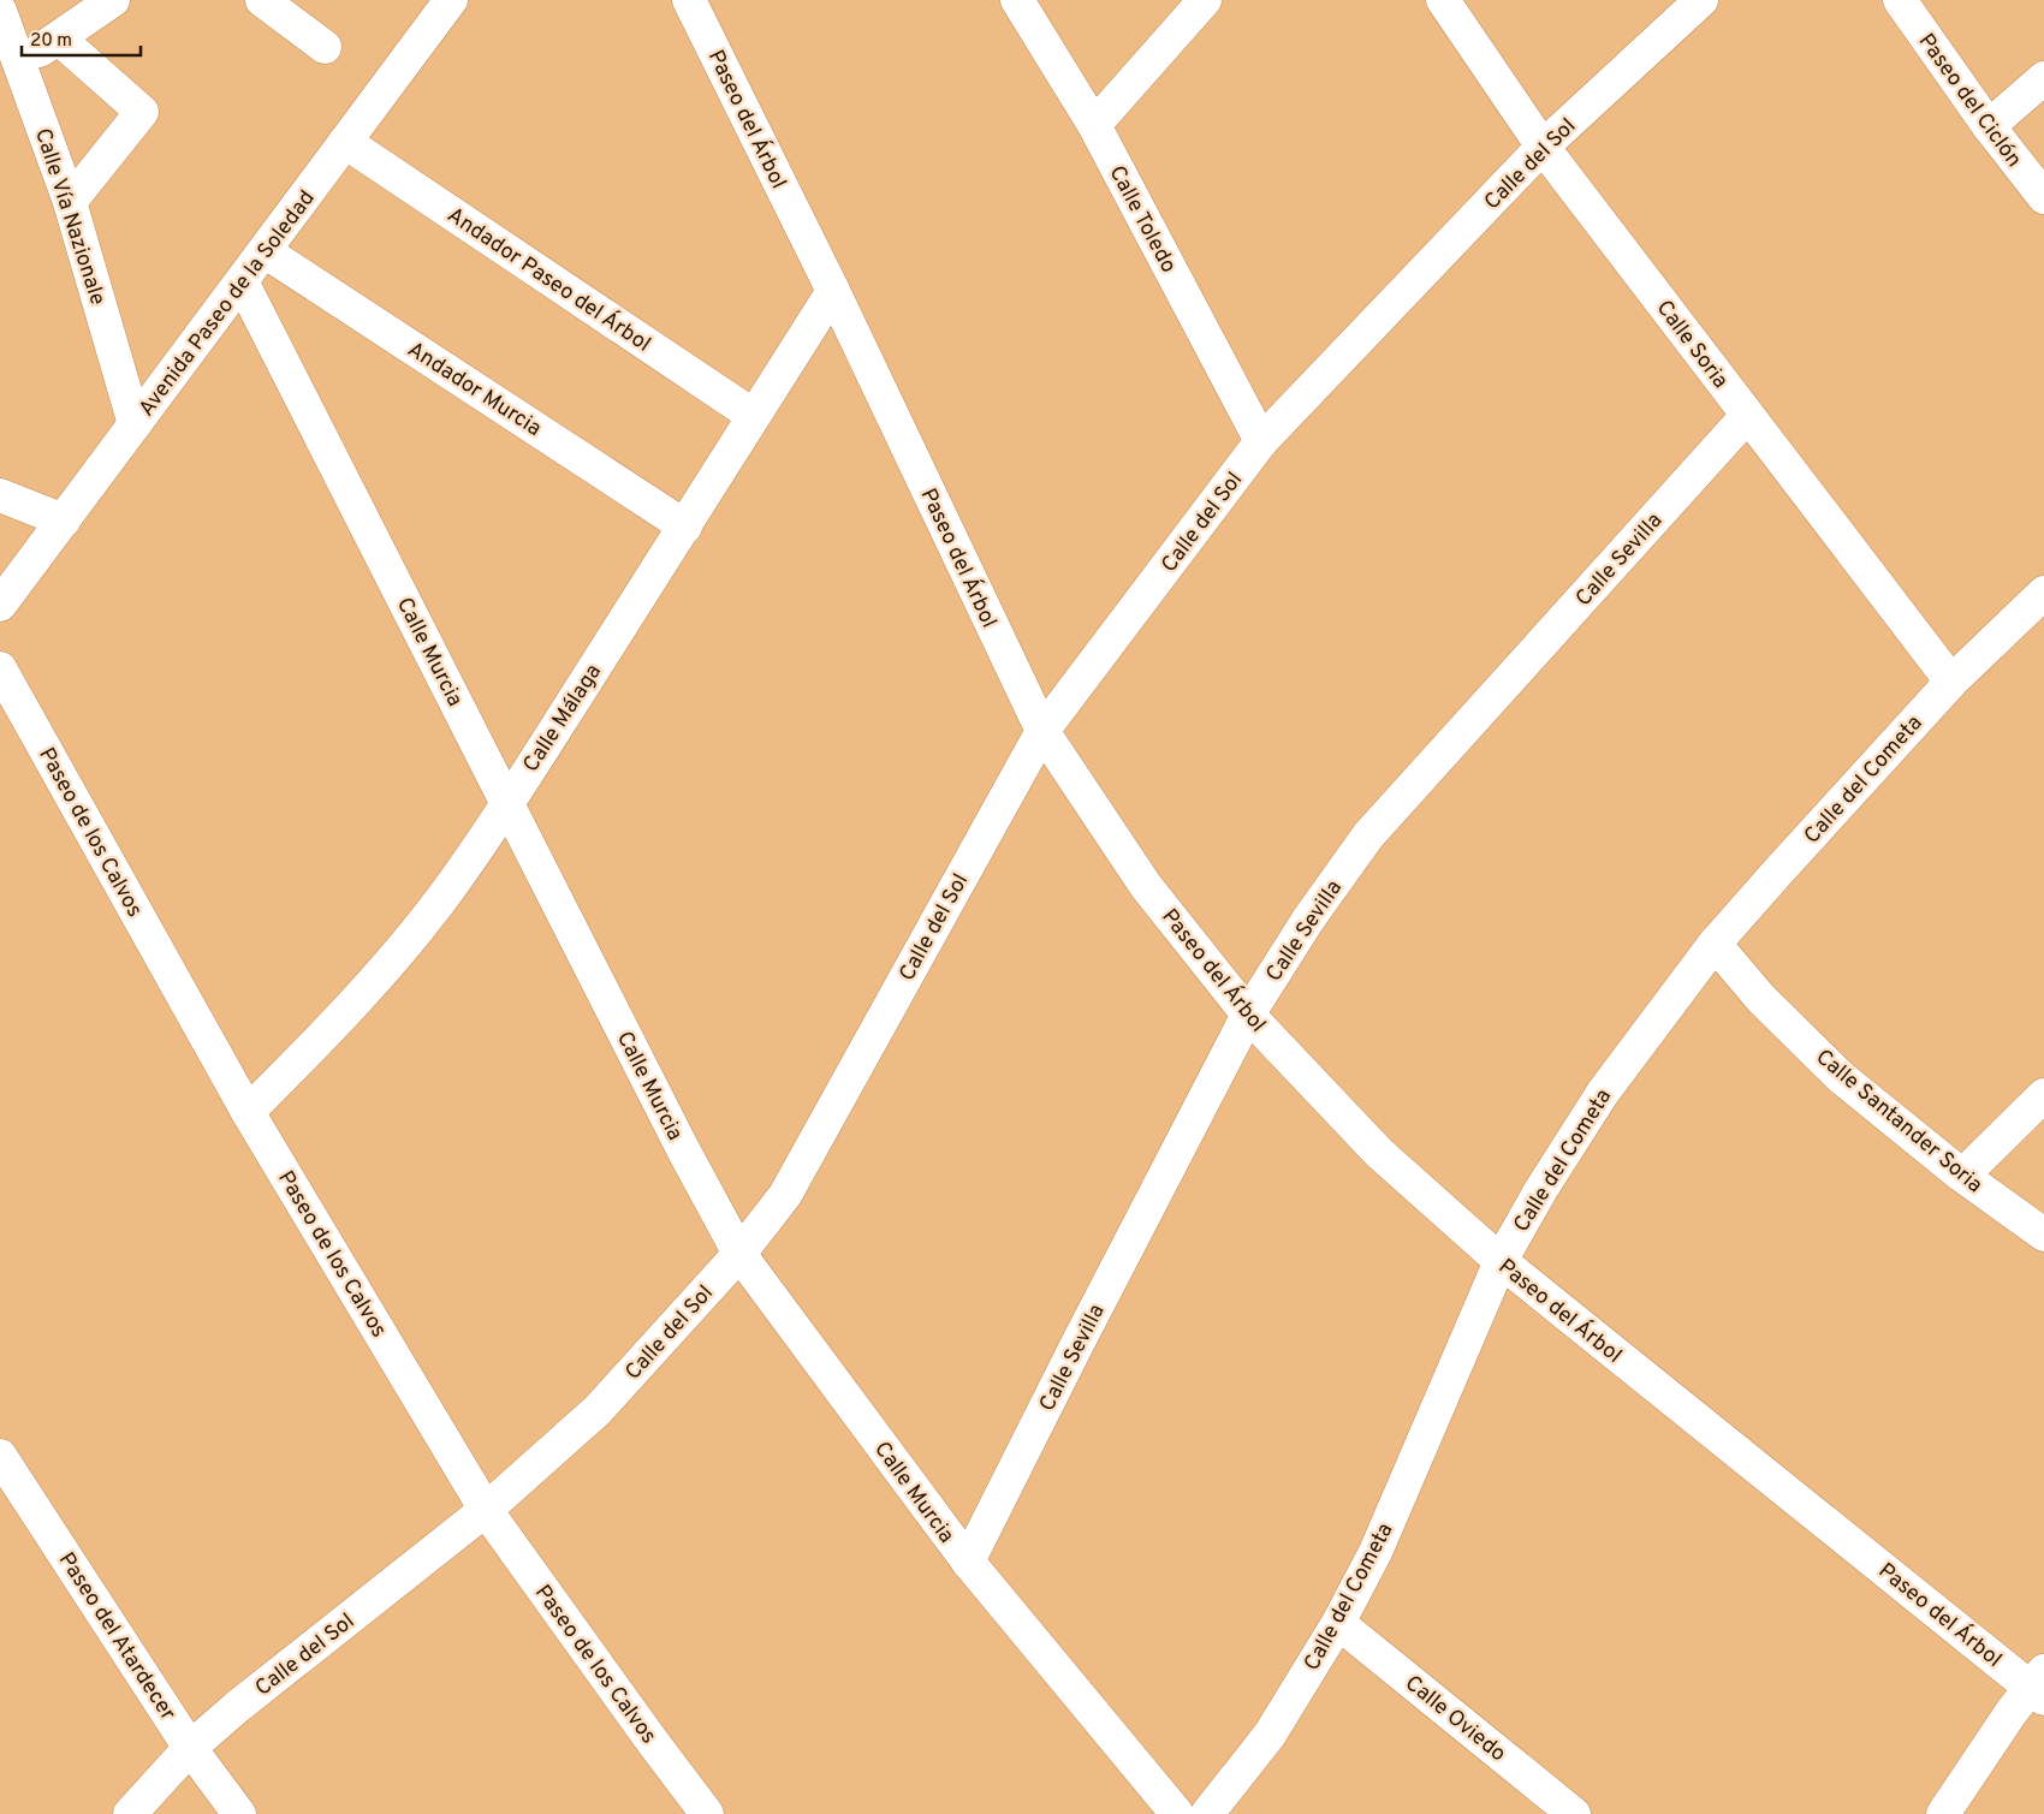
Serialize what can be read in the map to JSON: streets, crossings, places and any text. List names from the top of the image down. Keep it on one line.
{"streets":{"street":["Paseo del Ciclón","Paseo del Árbol","Calle del Sol","Calle Vía Nazionale","Calle Toledo","Andador Paseo del Árbol","Avenida Paseo de la Soledad","Calle Soria","Andador Murcia","Calle Sevilla","Calle Murcia","Calle Málaga","Calle del Cometa","Paseo de los Calvos","Calle Santander Soria","Paseo del Atardecer","Calle Oviedo"]},"crossings":[["Paseo del Árbol","Calle del Sol"],["Paseo del Árbol","Calle Sevilla"],["Paseo del Árbol","Calle Málaga"],["Paseo del Árbol","Calle del Cometa"],["Calle del Sol","Calle Toledo"],["Calle del Sol","Calle Soria"],["Calle del Sol","Calle Murcia"],["Calle del Sol","Paseo de los Calvos"],["Calle del Sol","Paseo del Atardecer"],["Calle Vía Nazionale","Avenida Paseo de la Soledad"],["Andador Paseo del Árbol","Avenida Paseo de la Soledad"],["Andador Paseo del Árbol","Calle Málaga"],["Avenida Paseo de la Soledad","Andador Murcia"],["Avenida Paseo de la Soledad","Calle Murcia"],["Calle Soria","Calle Sevilla"],["Calle Soria","Calle del Cometa"],["Andador Murcia","Calle Málaga"],["Calle Sevilla","Calle Murcia"],["Calle Murcia","Calle Málaga"],["Calle Málaga","Paseo de los Calvos"],["Calle del Cometa","Calle Santander Soria"],["Calle del Cometa","Calle Oviedo"]],"scale_bar":"20 m"}
